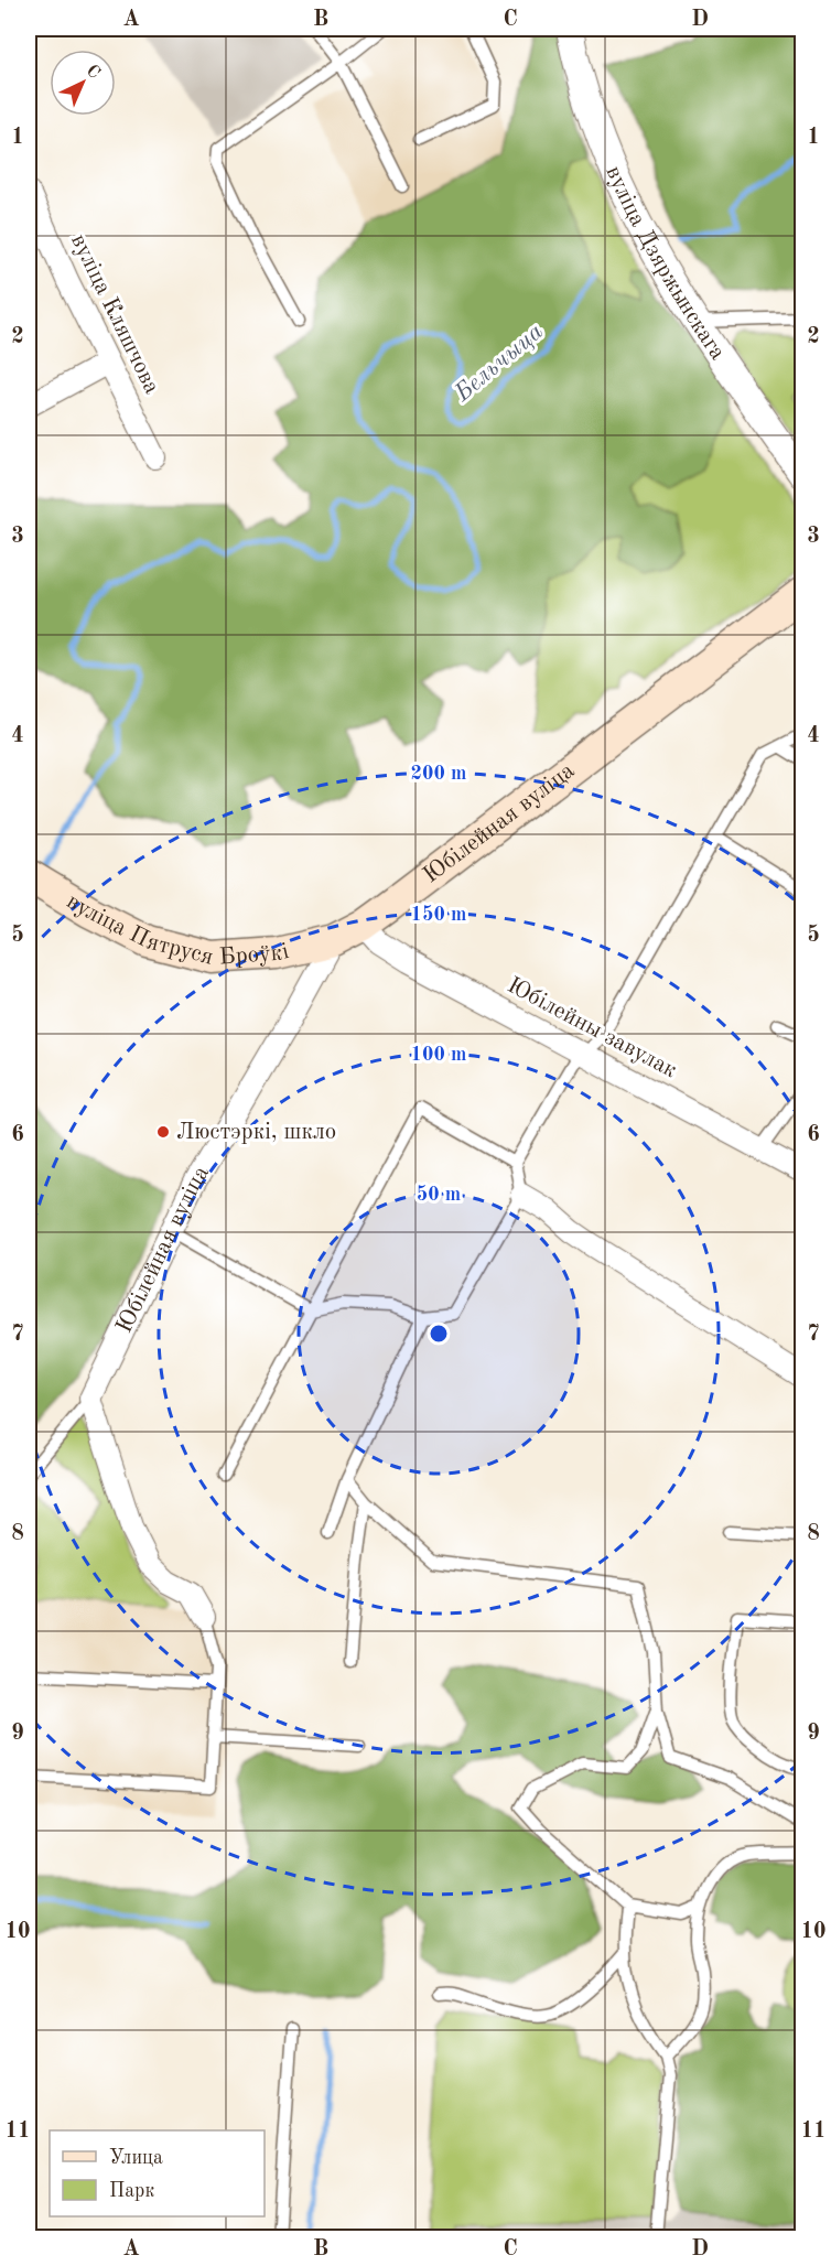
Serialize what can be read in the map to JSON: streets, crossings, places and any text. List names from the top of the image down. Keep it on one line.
{"streets":{"main road":["Юбілейная вуліца","вуліца Пятруся Броўкі"],"street":["вуліца Дзяржынскага","вуліца Кляшчова","Юбілейны завулак"]},"crossings":[["Юбілейная вуліца","вуліца Пятруся Броўкі"],["Юбілейная вуліца","Юбілейны завулак"]],"water":["Бельчыца"],"places":["Люстэркі, шкло"],"legend":["Улица","Парк"],"north":"top right","grid":{"columns":["A","B","C","D"],"rows":["1","2","3","4","5","6","7","8","9","10","11"]},"rings":["200 m","150 m","100 m","50 m"]}
